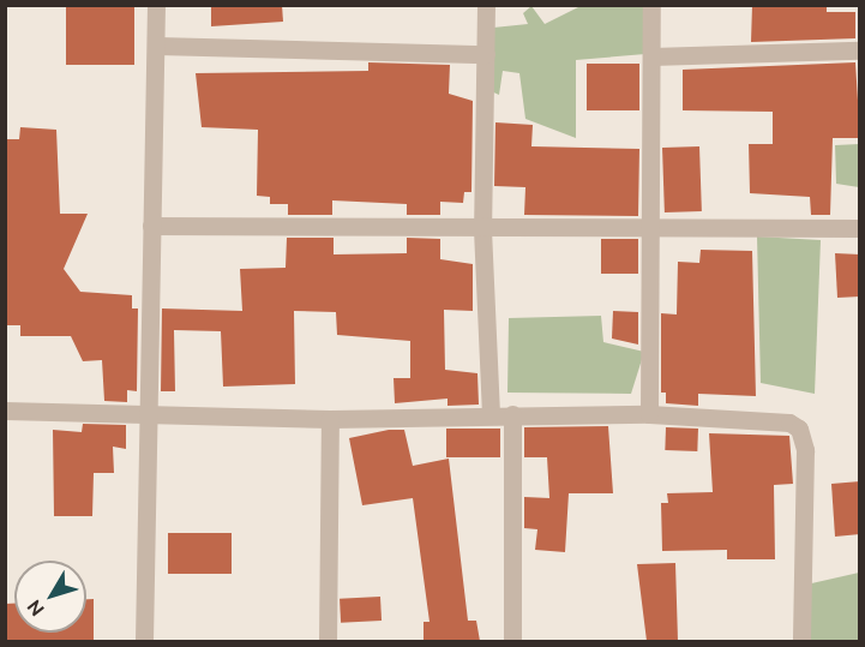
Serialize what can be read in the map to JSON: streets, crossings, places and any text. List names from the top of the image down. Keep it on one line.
{"north":"bottom left"}
